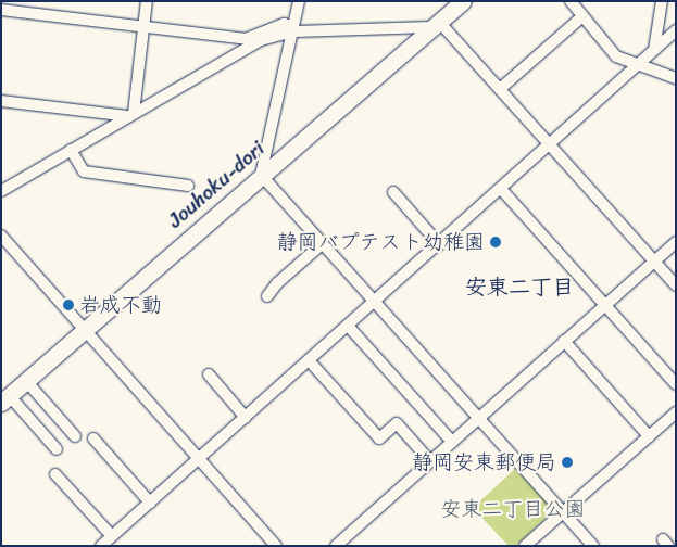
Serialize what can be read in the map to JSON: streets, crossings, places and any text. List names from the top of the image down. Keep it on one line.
{"streets":{"street":["Jouhoku-dori"]},"districts":["安東二丁目"],"parks":["安東二丁目公園"],"places":["静岡バプテスト幼稚園","岩成不動","静岡安東郵便局"]}
